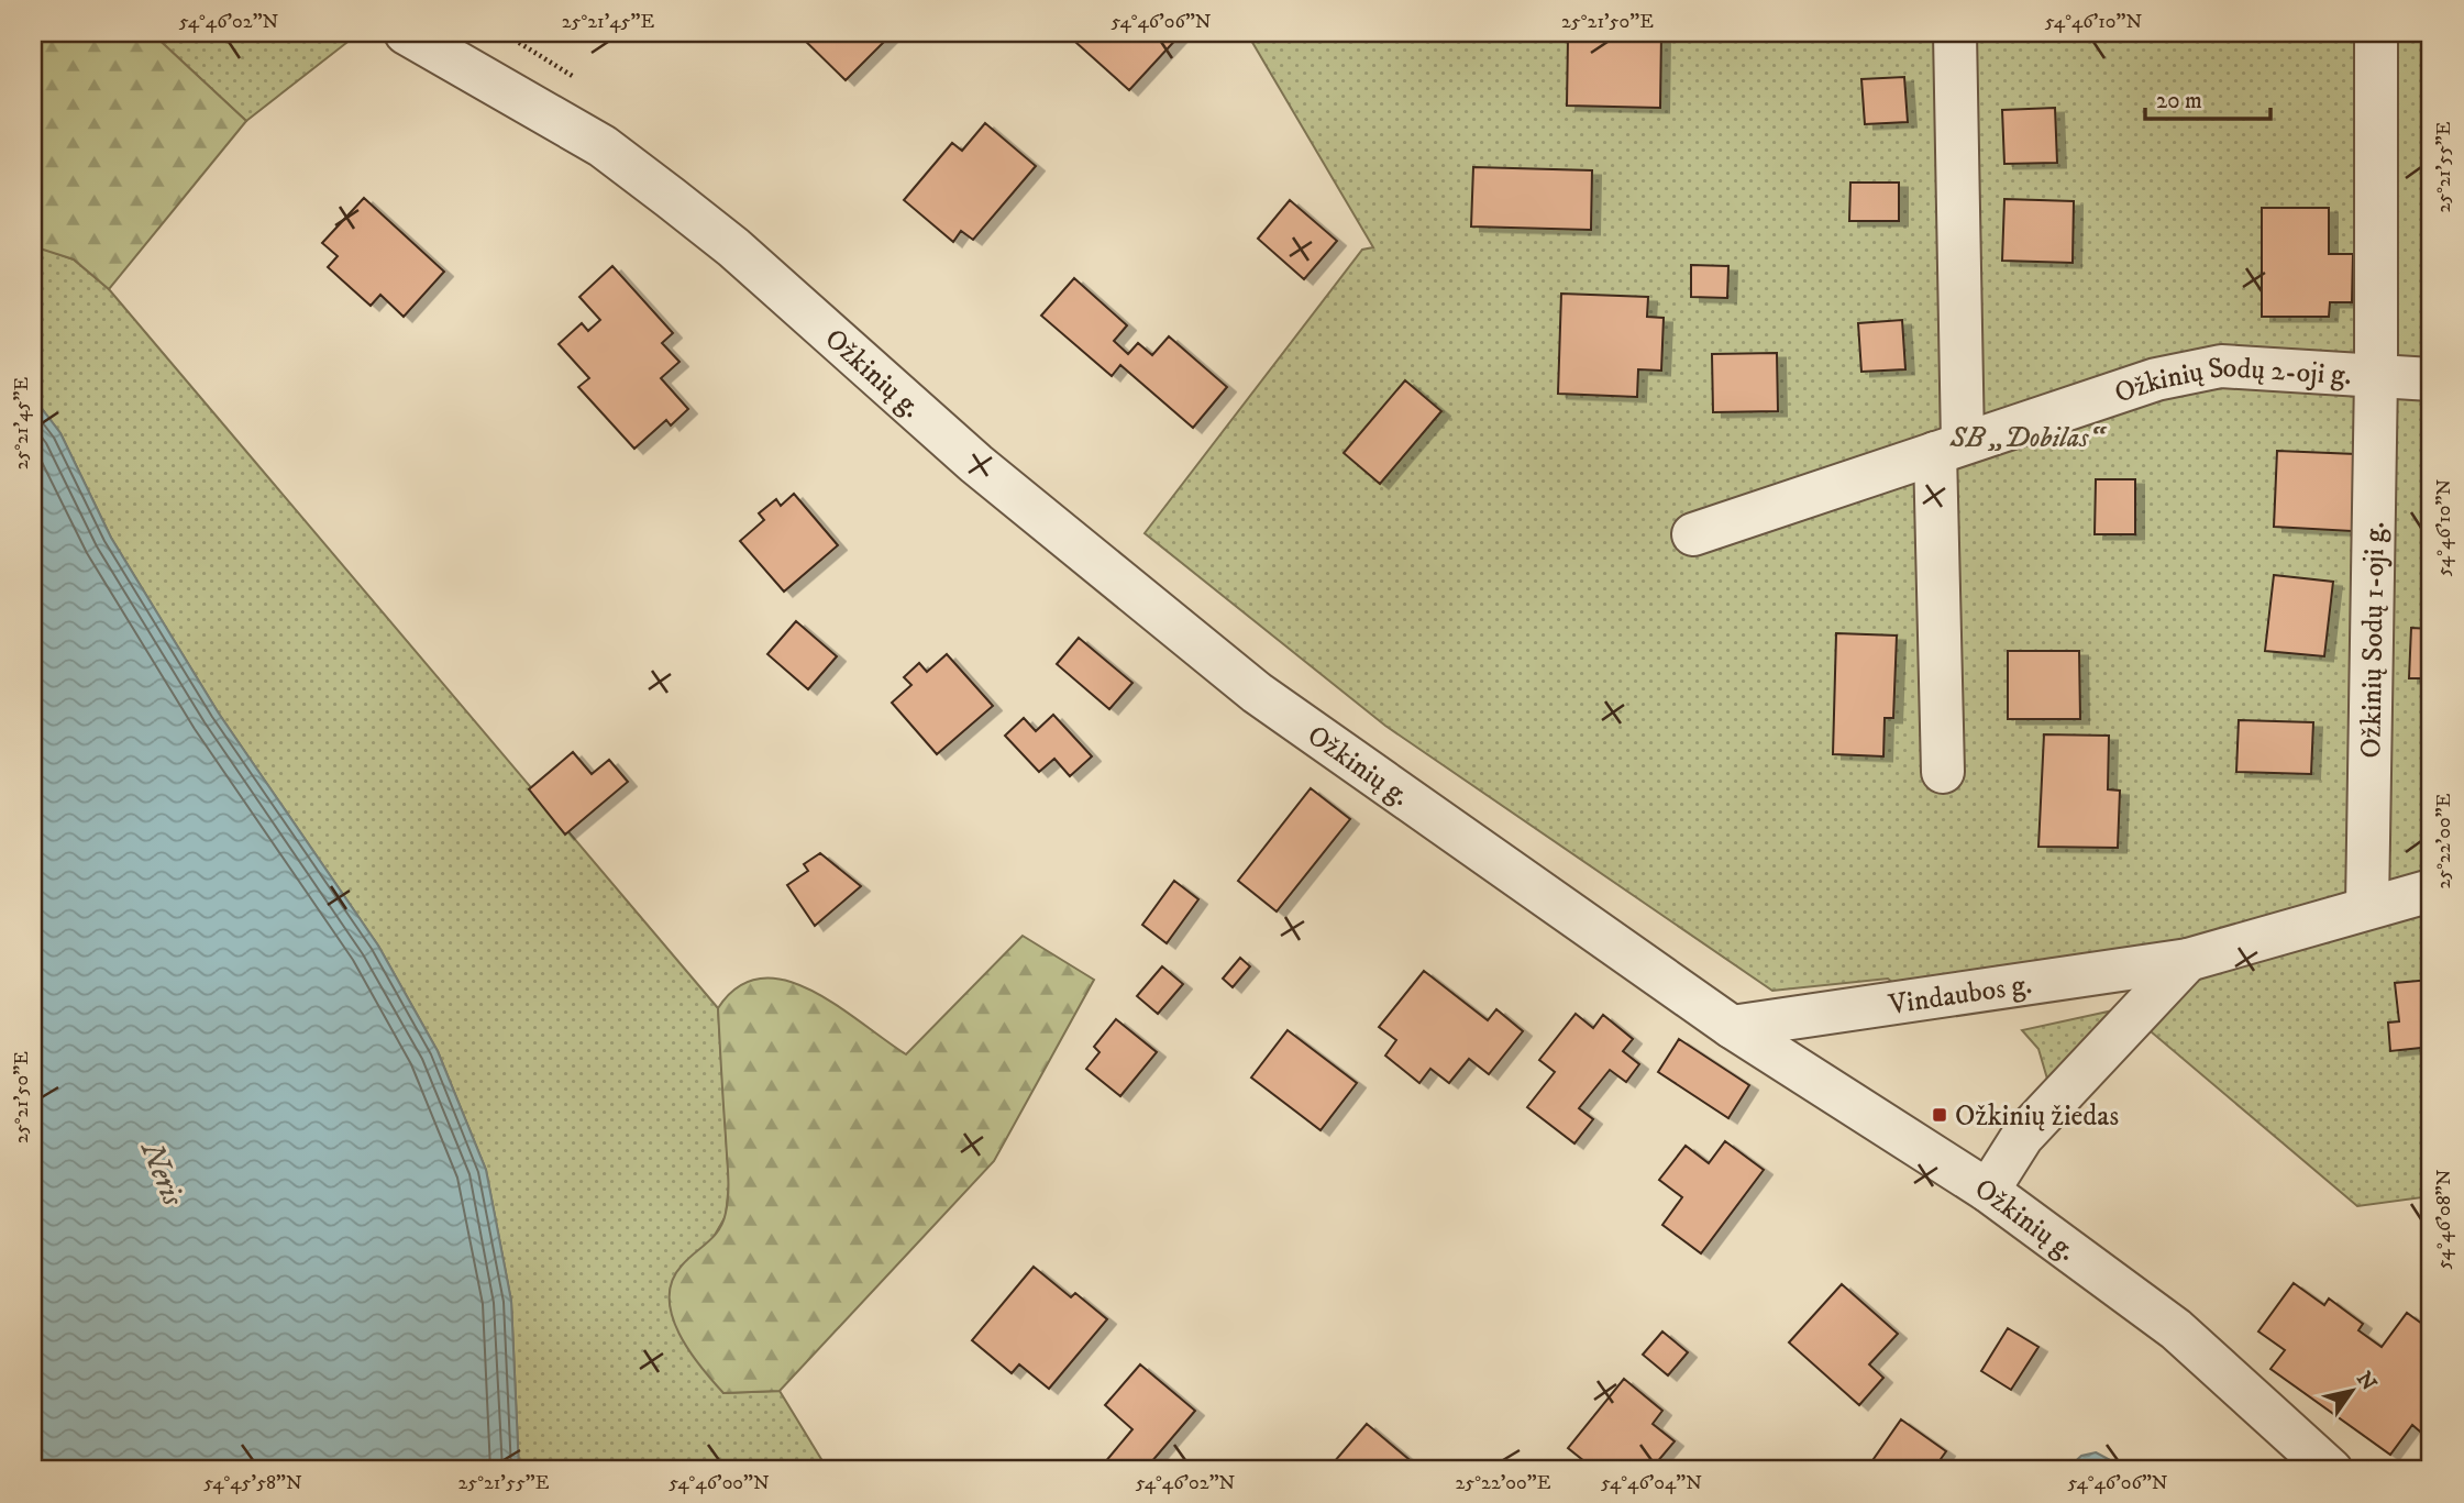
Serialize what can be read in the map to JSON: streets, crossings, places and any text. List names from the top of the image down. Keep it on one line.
{"streets":{"street":["Ožkinių g.","Ožkinių Sodų 2-oji g.","Ožkinių Sodų 1-oji g.","Vindaubos g."]},"crossings":[["Ožkinių g.","Vindaubos g."],["Ožkinių Sodų 2-oji g.","Ožkinių Sodų 1-oji g."],["Ožkinių Sodų 1-oji g.","Vindaubos g."]],"water":["Neris"],"parks":["SB „Dobilas“"],"places":{"transit":["Ožkinių žiedas"]},"scale_bar":"20 m","north":"top right","coordinates":["54°46'02\"N","25°21'45\"E","54°46'06\"N","25°21'50\"E","54°46'10\"N","25°21'55\"E","25°22'00\"E","54°46'08\"N","54°45'58\"N","54°46'00\"N","54°46'04\"N"]}
